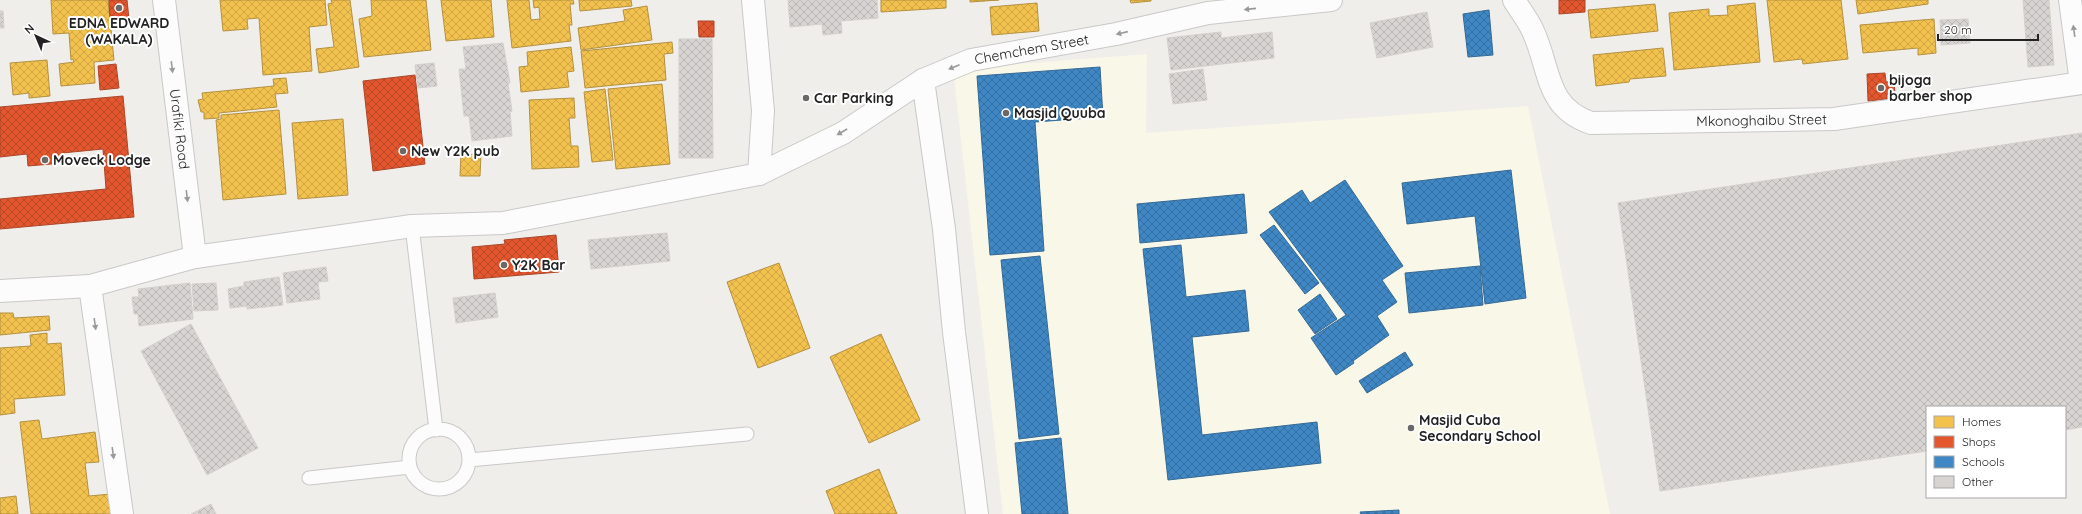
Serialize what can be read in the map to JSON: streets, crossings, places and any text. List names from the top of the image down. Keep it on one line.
{"streets":{"street":["Chemchem Street","Mkonoghaibu Street","Urafiki Road"]},"crossings":[["Chemchem Street","Urafiki Road"]],"one_way":["Chemchem Street","Urafiki Road"],"places":["EDNA EDWARD (WAKALA)","bijoga barber shop","Car Parking","Masjid Quuba","New Y2K pub","Moveck Lodge","Y2K Bar","Masjid Cuba Secondary School"],"legend":["Homes","Shops","Schools","Other"],"scale_bar":"20 m","north":"top left"}
